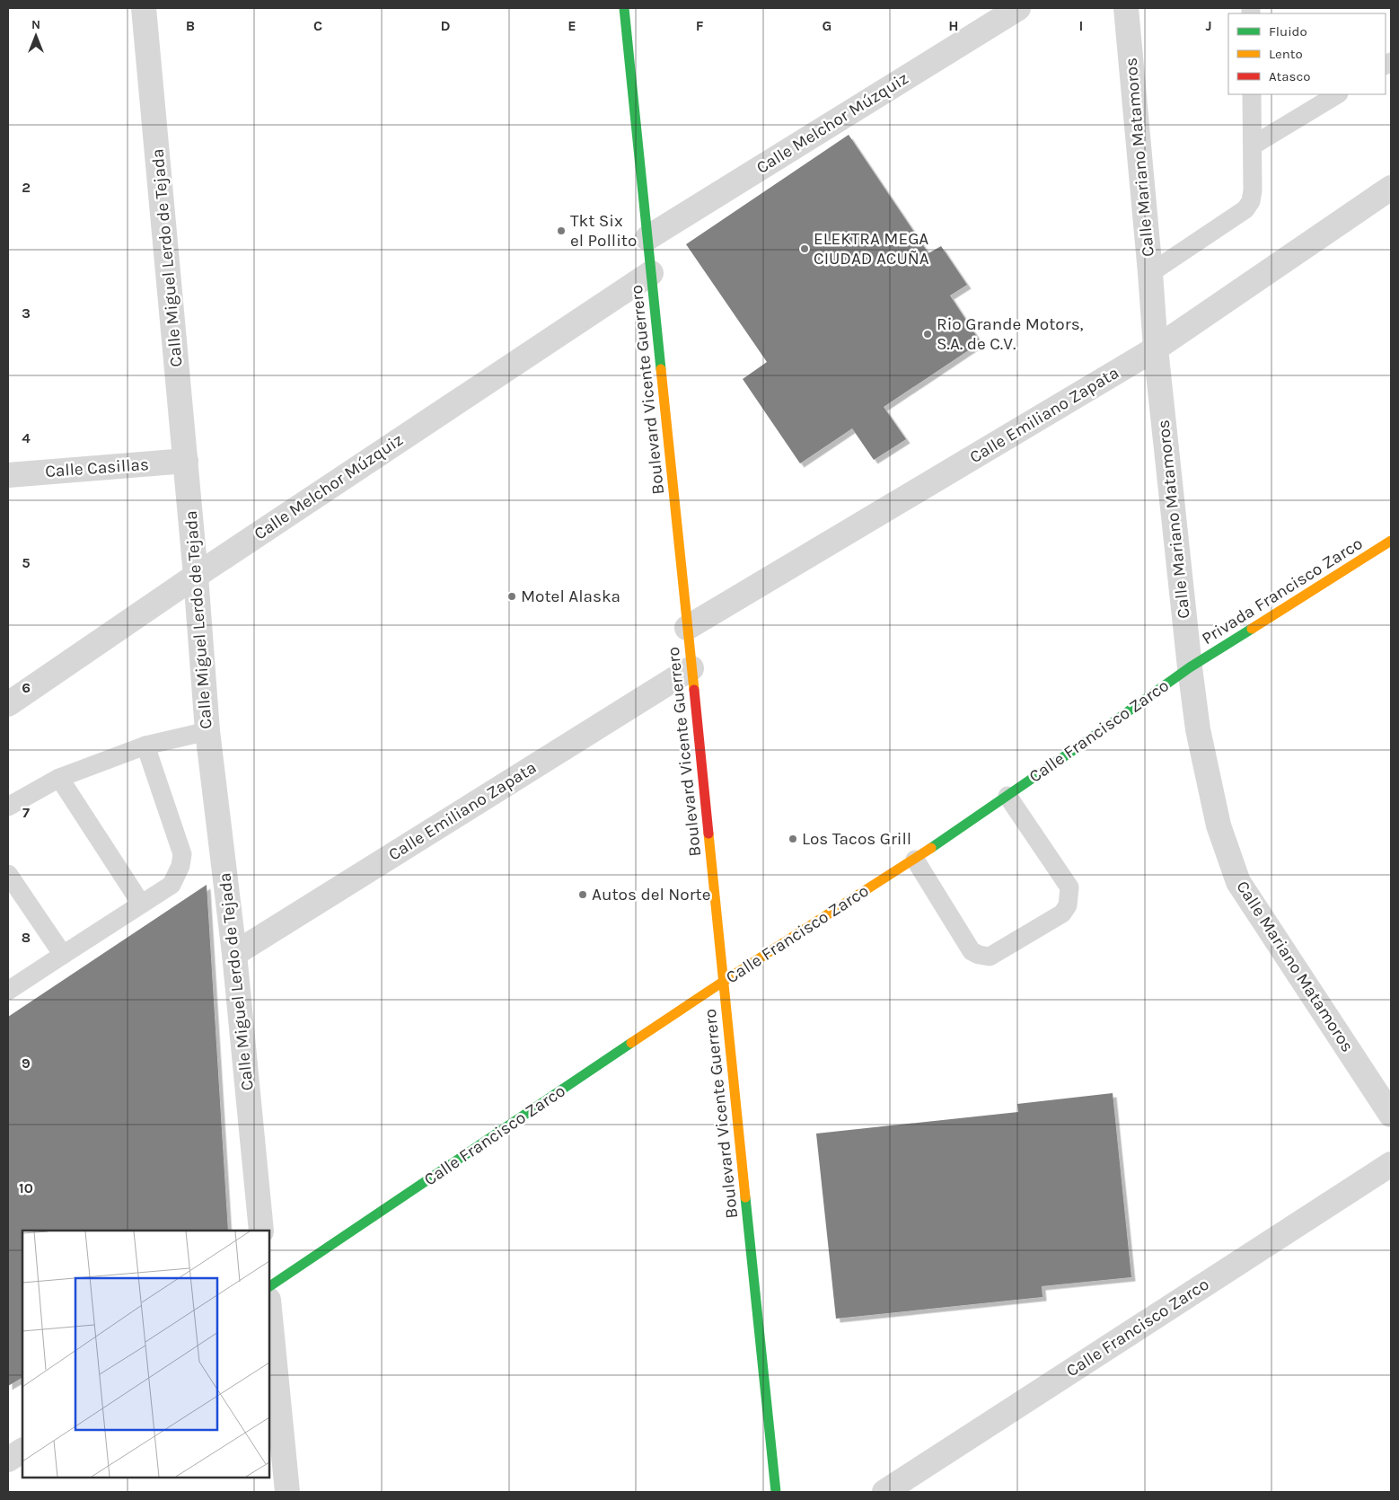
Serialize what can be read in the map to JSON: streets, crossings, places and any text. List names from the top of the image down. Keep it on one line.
{"streets":{"main road":["Boulevard Vicente Guerrero","Privada Francisco Zarco","Calle Francisco Zarco"],"street":["Calle Melchor Múzquiz","Calle Mariano Matamoros","Calle Miguel Lerdo de Tejada","Calle Emiliano Zapata","Calle Casillas"]},"crossings":[["Calle Melchor Múzquiz","Calle Miguel Lerdo de Tejada"],["Calle Melchor Múzquiz","Boulevard Vicente Guerrero"],["Calle Mariano Matamoros","Calle Emiliano Zapata"],["Calle Mariano Matamoros","Privada Francisco Zarco"],["Calle Mariano Matamoros","Calle Francisco Zarco"],["Calle Miguel Lerdo de Tejada","Calle Emiliano Zapata"],["Calle Miguel Lerdo de Tejada","Calle Casillas"],["Boulevard Vicente Guerrero","Calle Emiliano Zapata"],["Boulevard Vicente Guerrero","Calle Francisco Zarco"],["Privada Francisco Zarco","Calle Francisco Zarco"]],"places":["Tkt Six el Pollito","ELEKTRA MEGA CIUDAD ACUÑA","Rio Grande Motors, S.A. de C.V.","Motel Alaska","Los Tacos Grill","Autos del Norte"],"legend":["Fluido","Lento","Atasco"],"north":"top","grid":{"columns":["B","C","D","E","F","G","H","I","J"],"rows":["2","3","4","5","6","7","8","9","10"]}}
